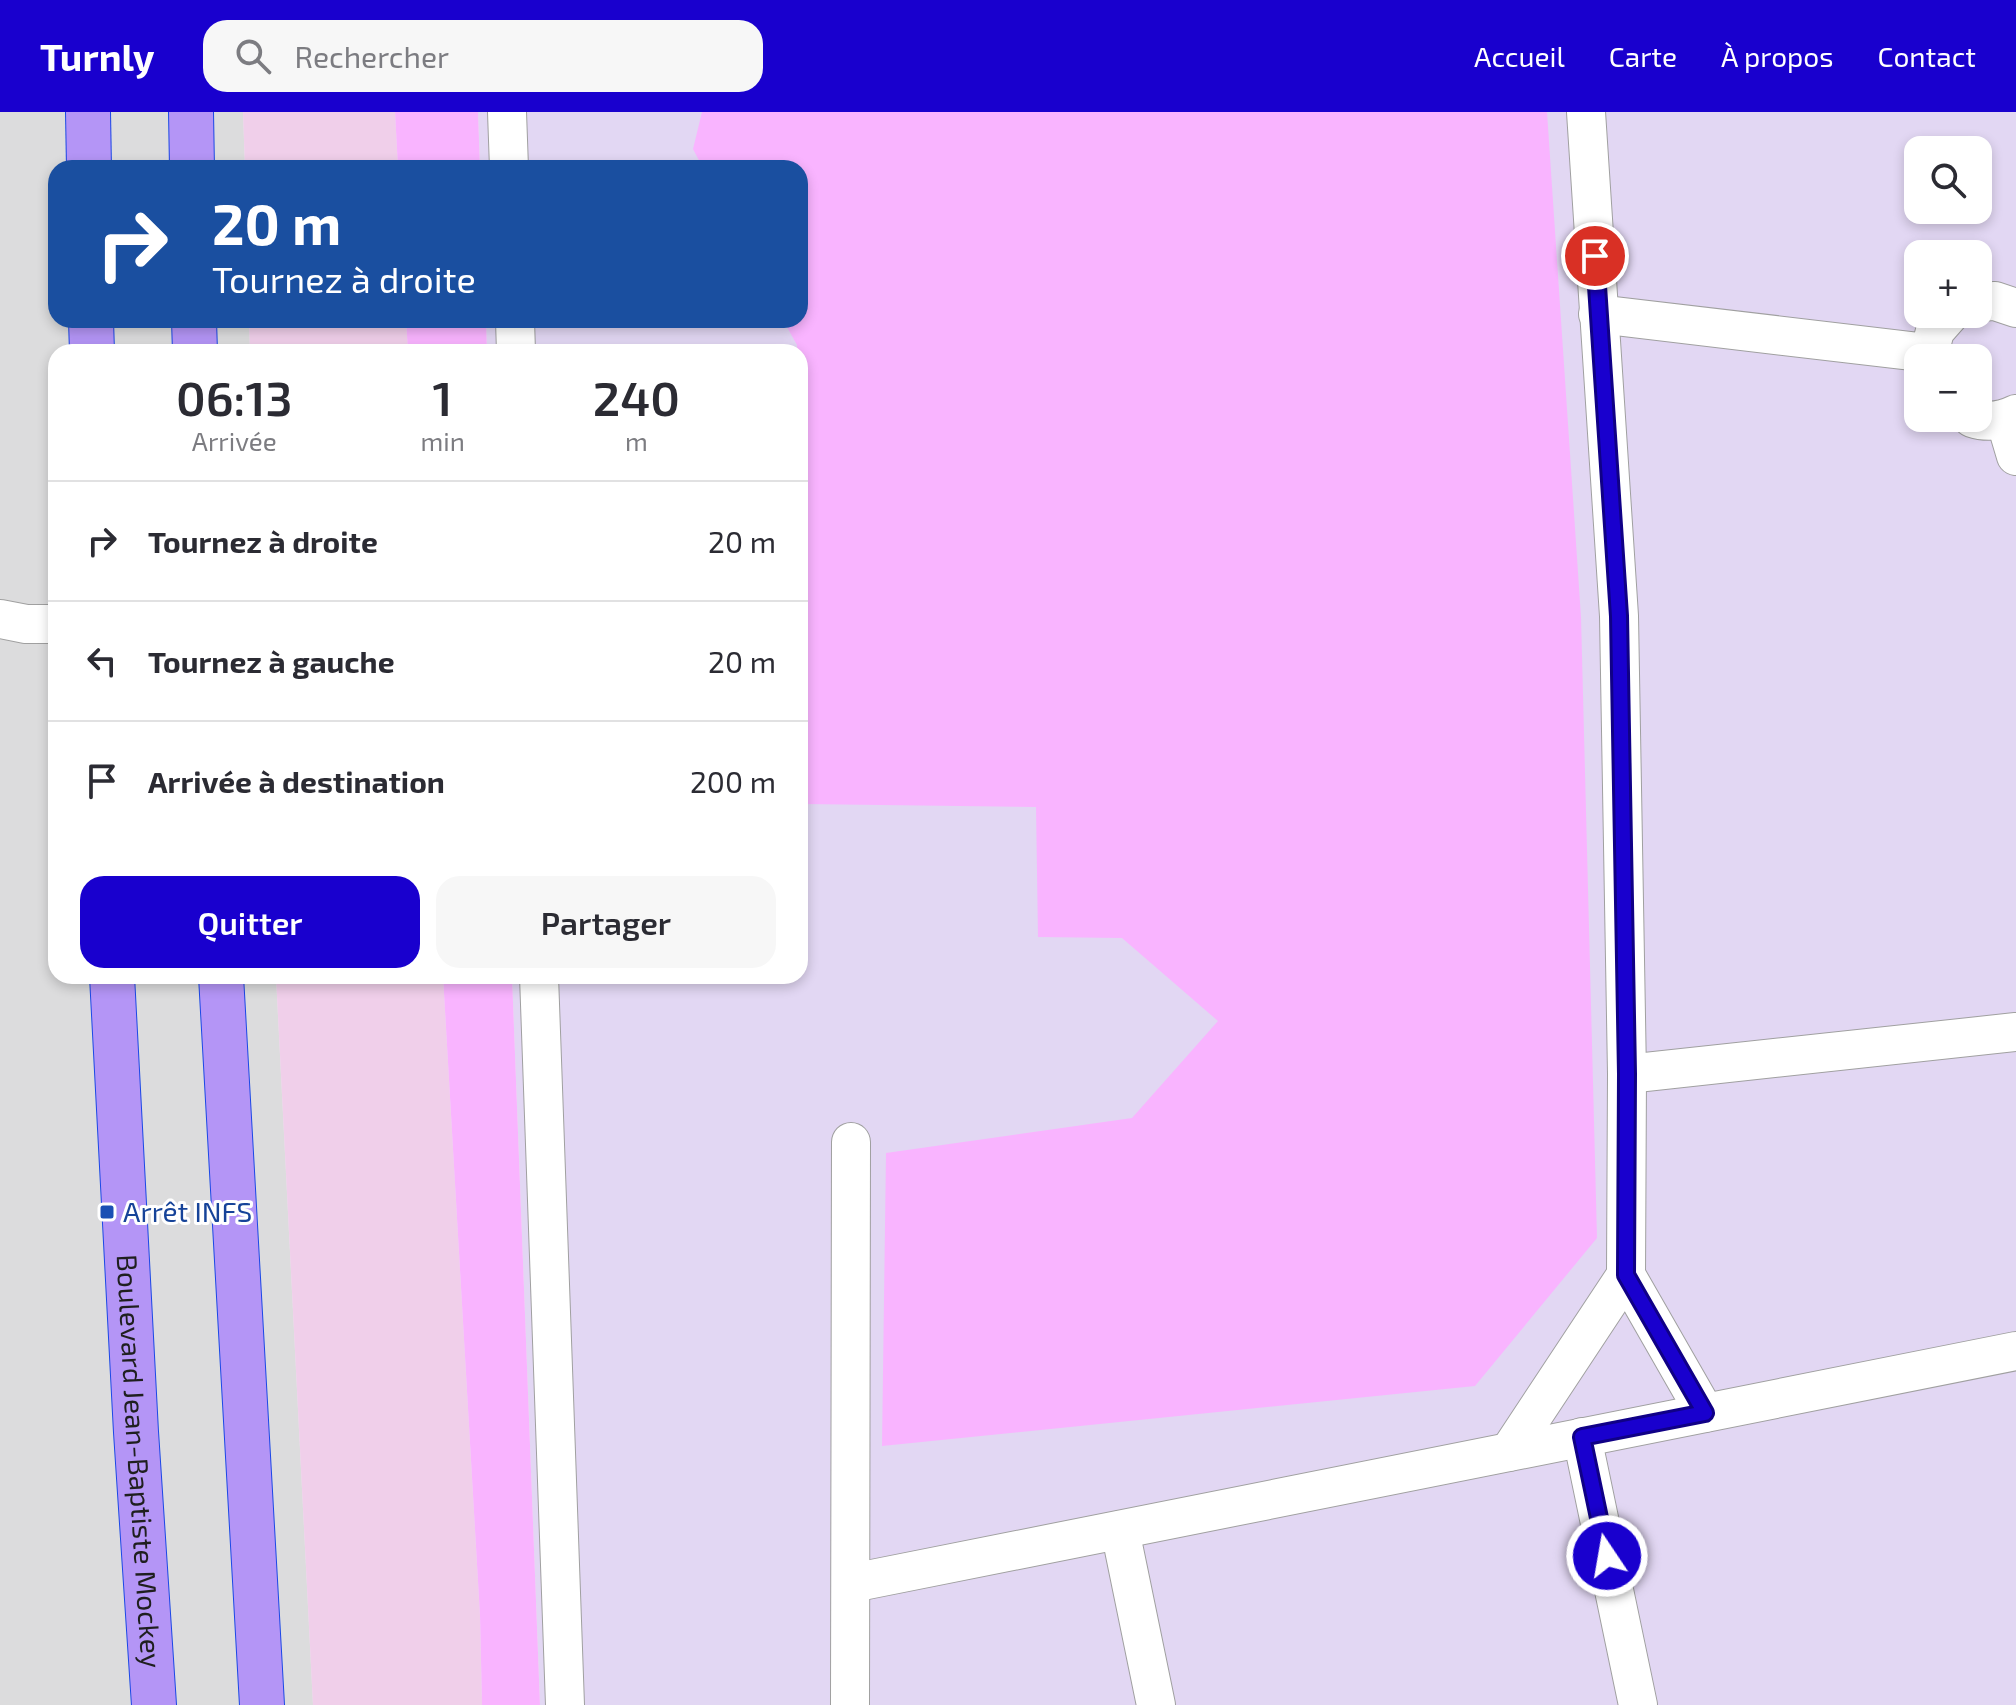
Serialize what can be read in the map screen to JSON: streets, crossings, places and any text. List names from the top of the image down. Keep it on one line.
{"streets":{"highway":["Boulevard Jean-Baptiste Mockey"]},"places":{"transit":["Arrêt INFS"]},"page":{"header":"Turnly","search":"Rechercher","nav":["Accueil","Carte","À propos","Contact"],"map_buttons":["+","−"],"turn":["20 m","Tournez à droite"],"eta":["06:13","Arrivée","1","min","240","m"],"list":[{"name":"Tournez à droite","value":"20 m"},{"name":"Tournez à gauche","value":"20 m"},{"name":"Arrivée à destination","value":"200 m"}],"buttons":["Quitter","Partager"]}}
